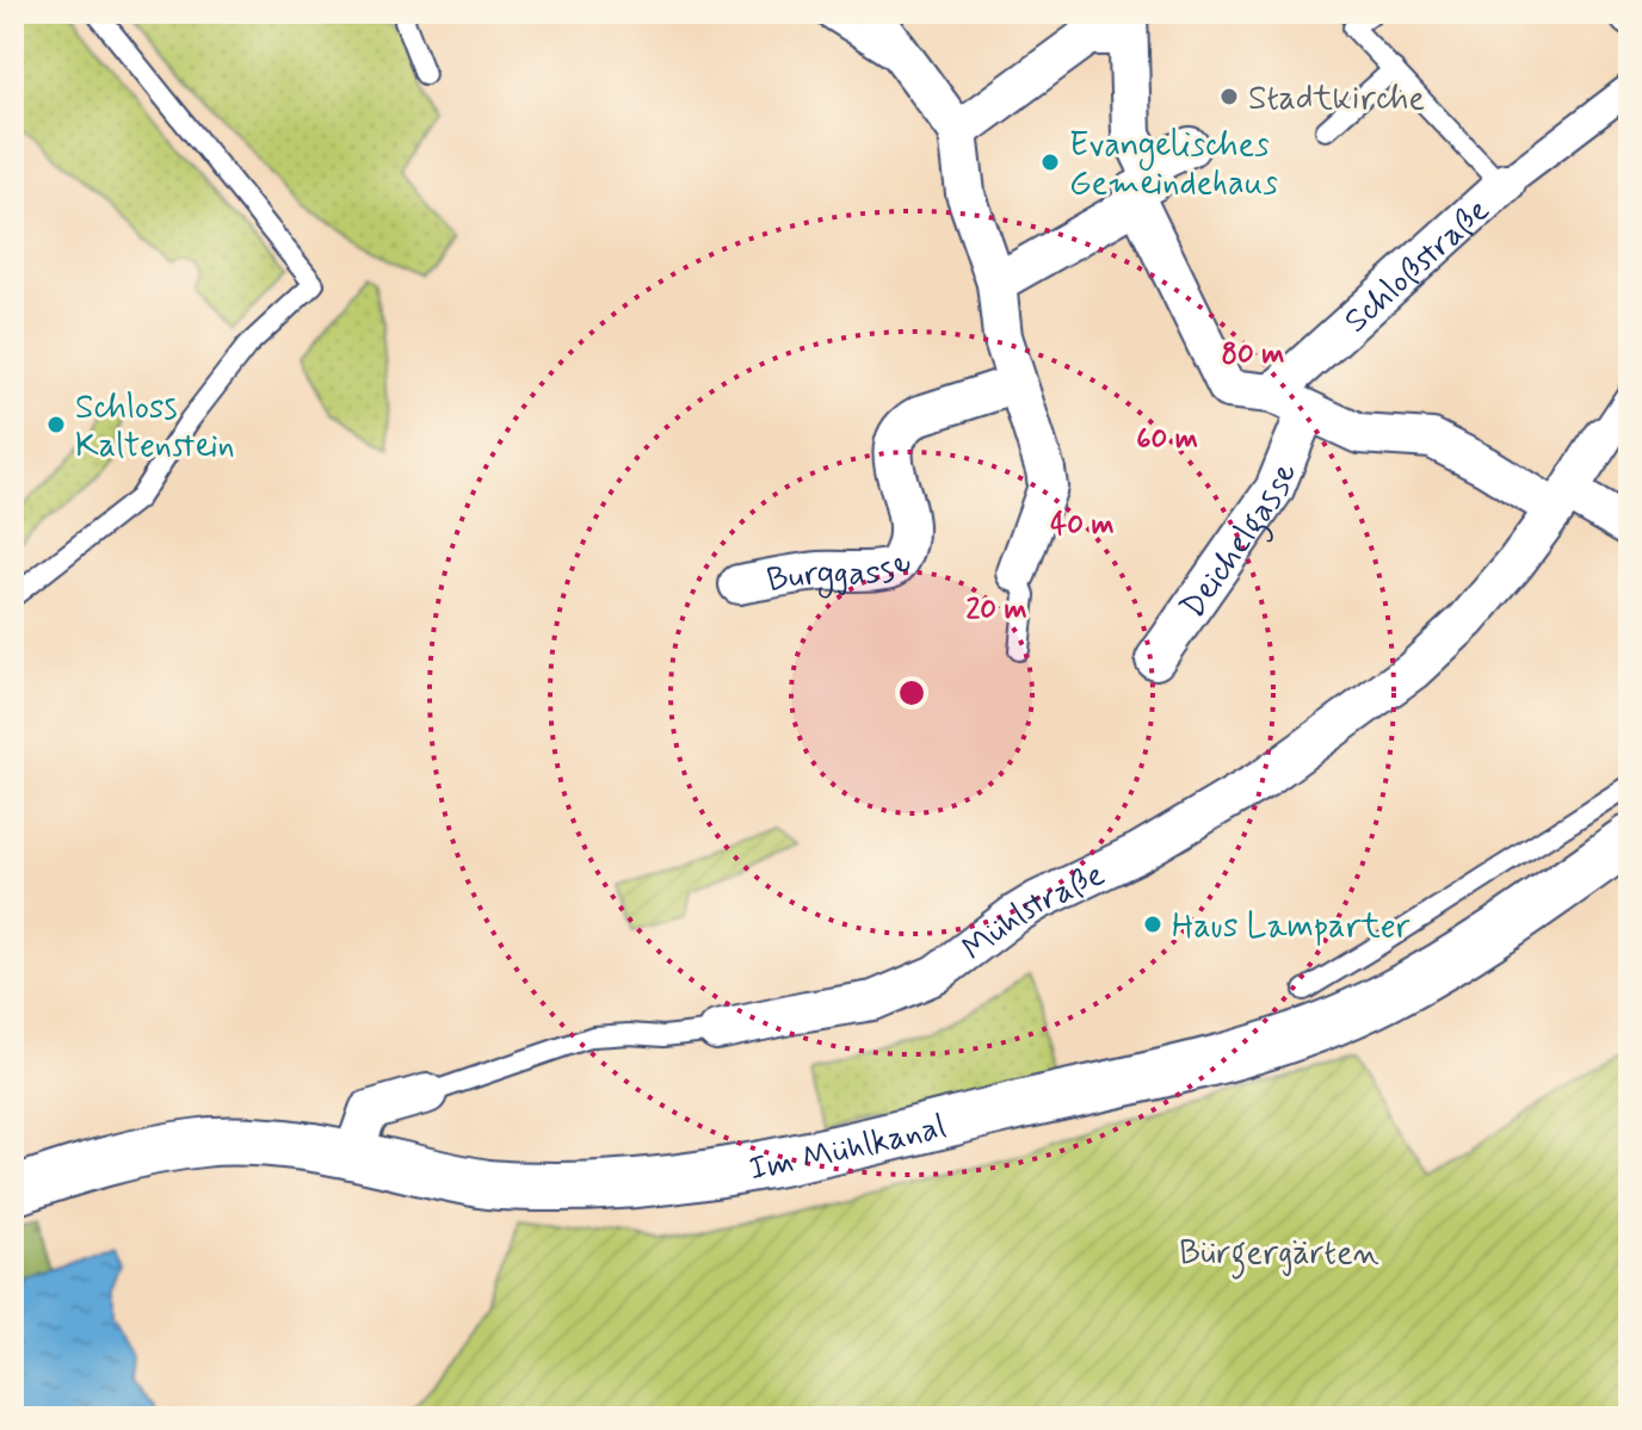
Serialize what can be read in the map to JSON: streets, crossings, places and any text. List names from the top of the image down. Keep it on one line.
{"streets":{"street":["Schloßstraße","Deichelgasse","Burggasse","Mühlstraße","Im Mühlkanal"]},"crossings":[["Mühlstraße","Im Mühlkanal"]],"parks":["Bürgergärten"],"places":["Stadtkirche","Evangelisches Gemeindehaus","Schloss Kaltenstein","Haus Lamparter"],"rings":["80 m","60 m","40 m","20 m"]}
